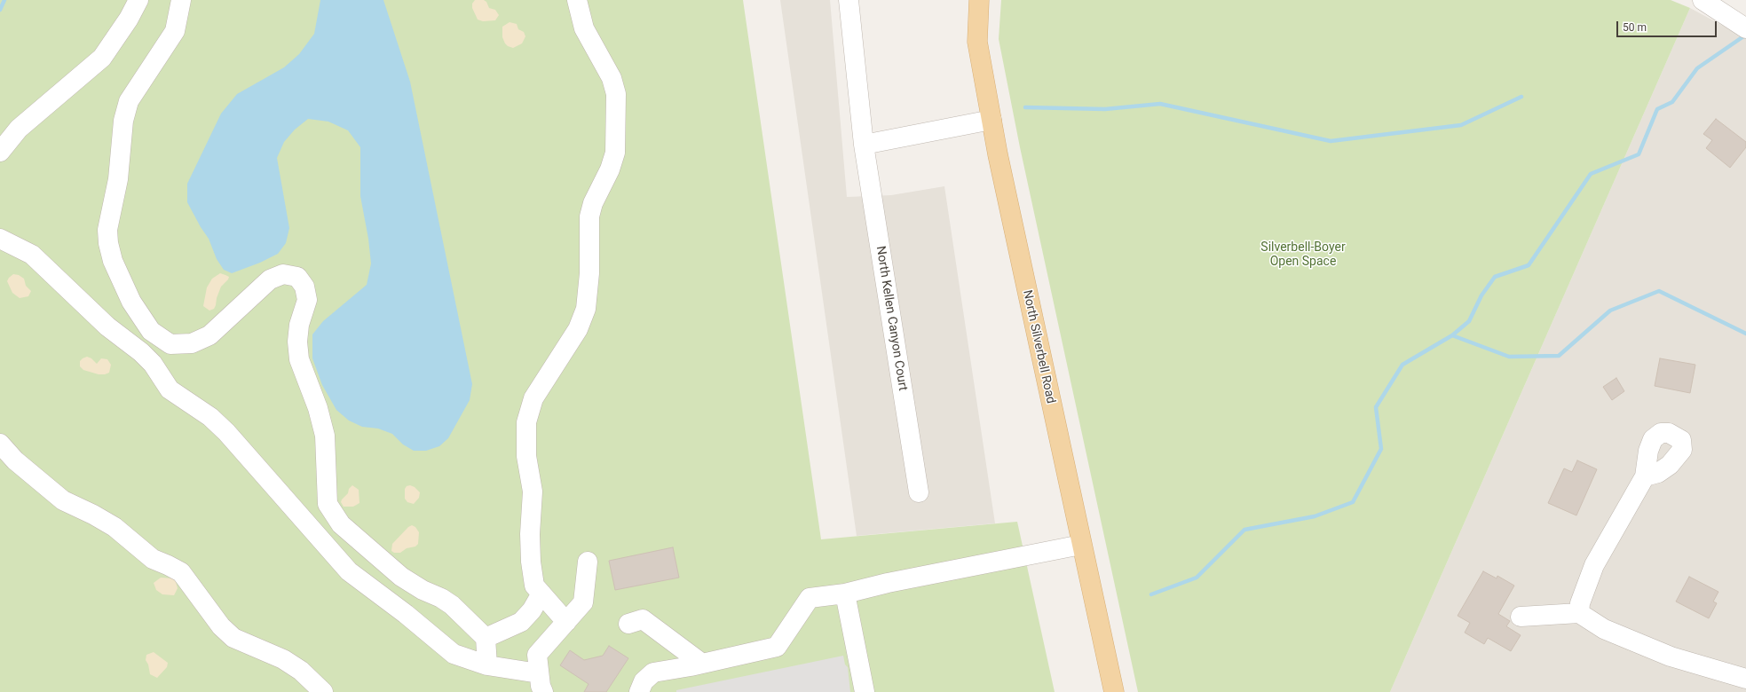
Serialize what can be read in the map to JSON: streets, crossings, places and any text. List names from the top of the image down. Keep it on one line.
{"streets":{"main road":["North Silverbell Road"],"street":["North Kellen Canyon Court"]},"parks":["Silverbell-Boyer Open Space"],"scale_bar":"50 m"}
